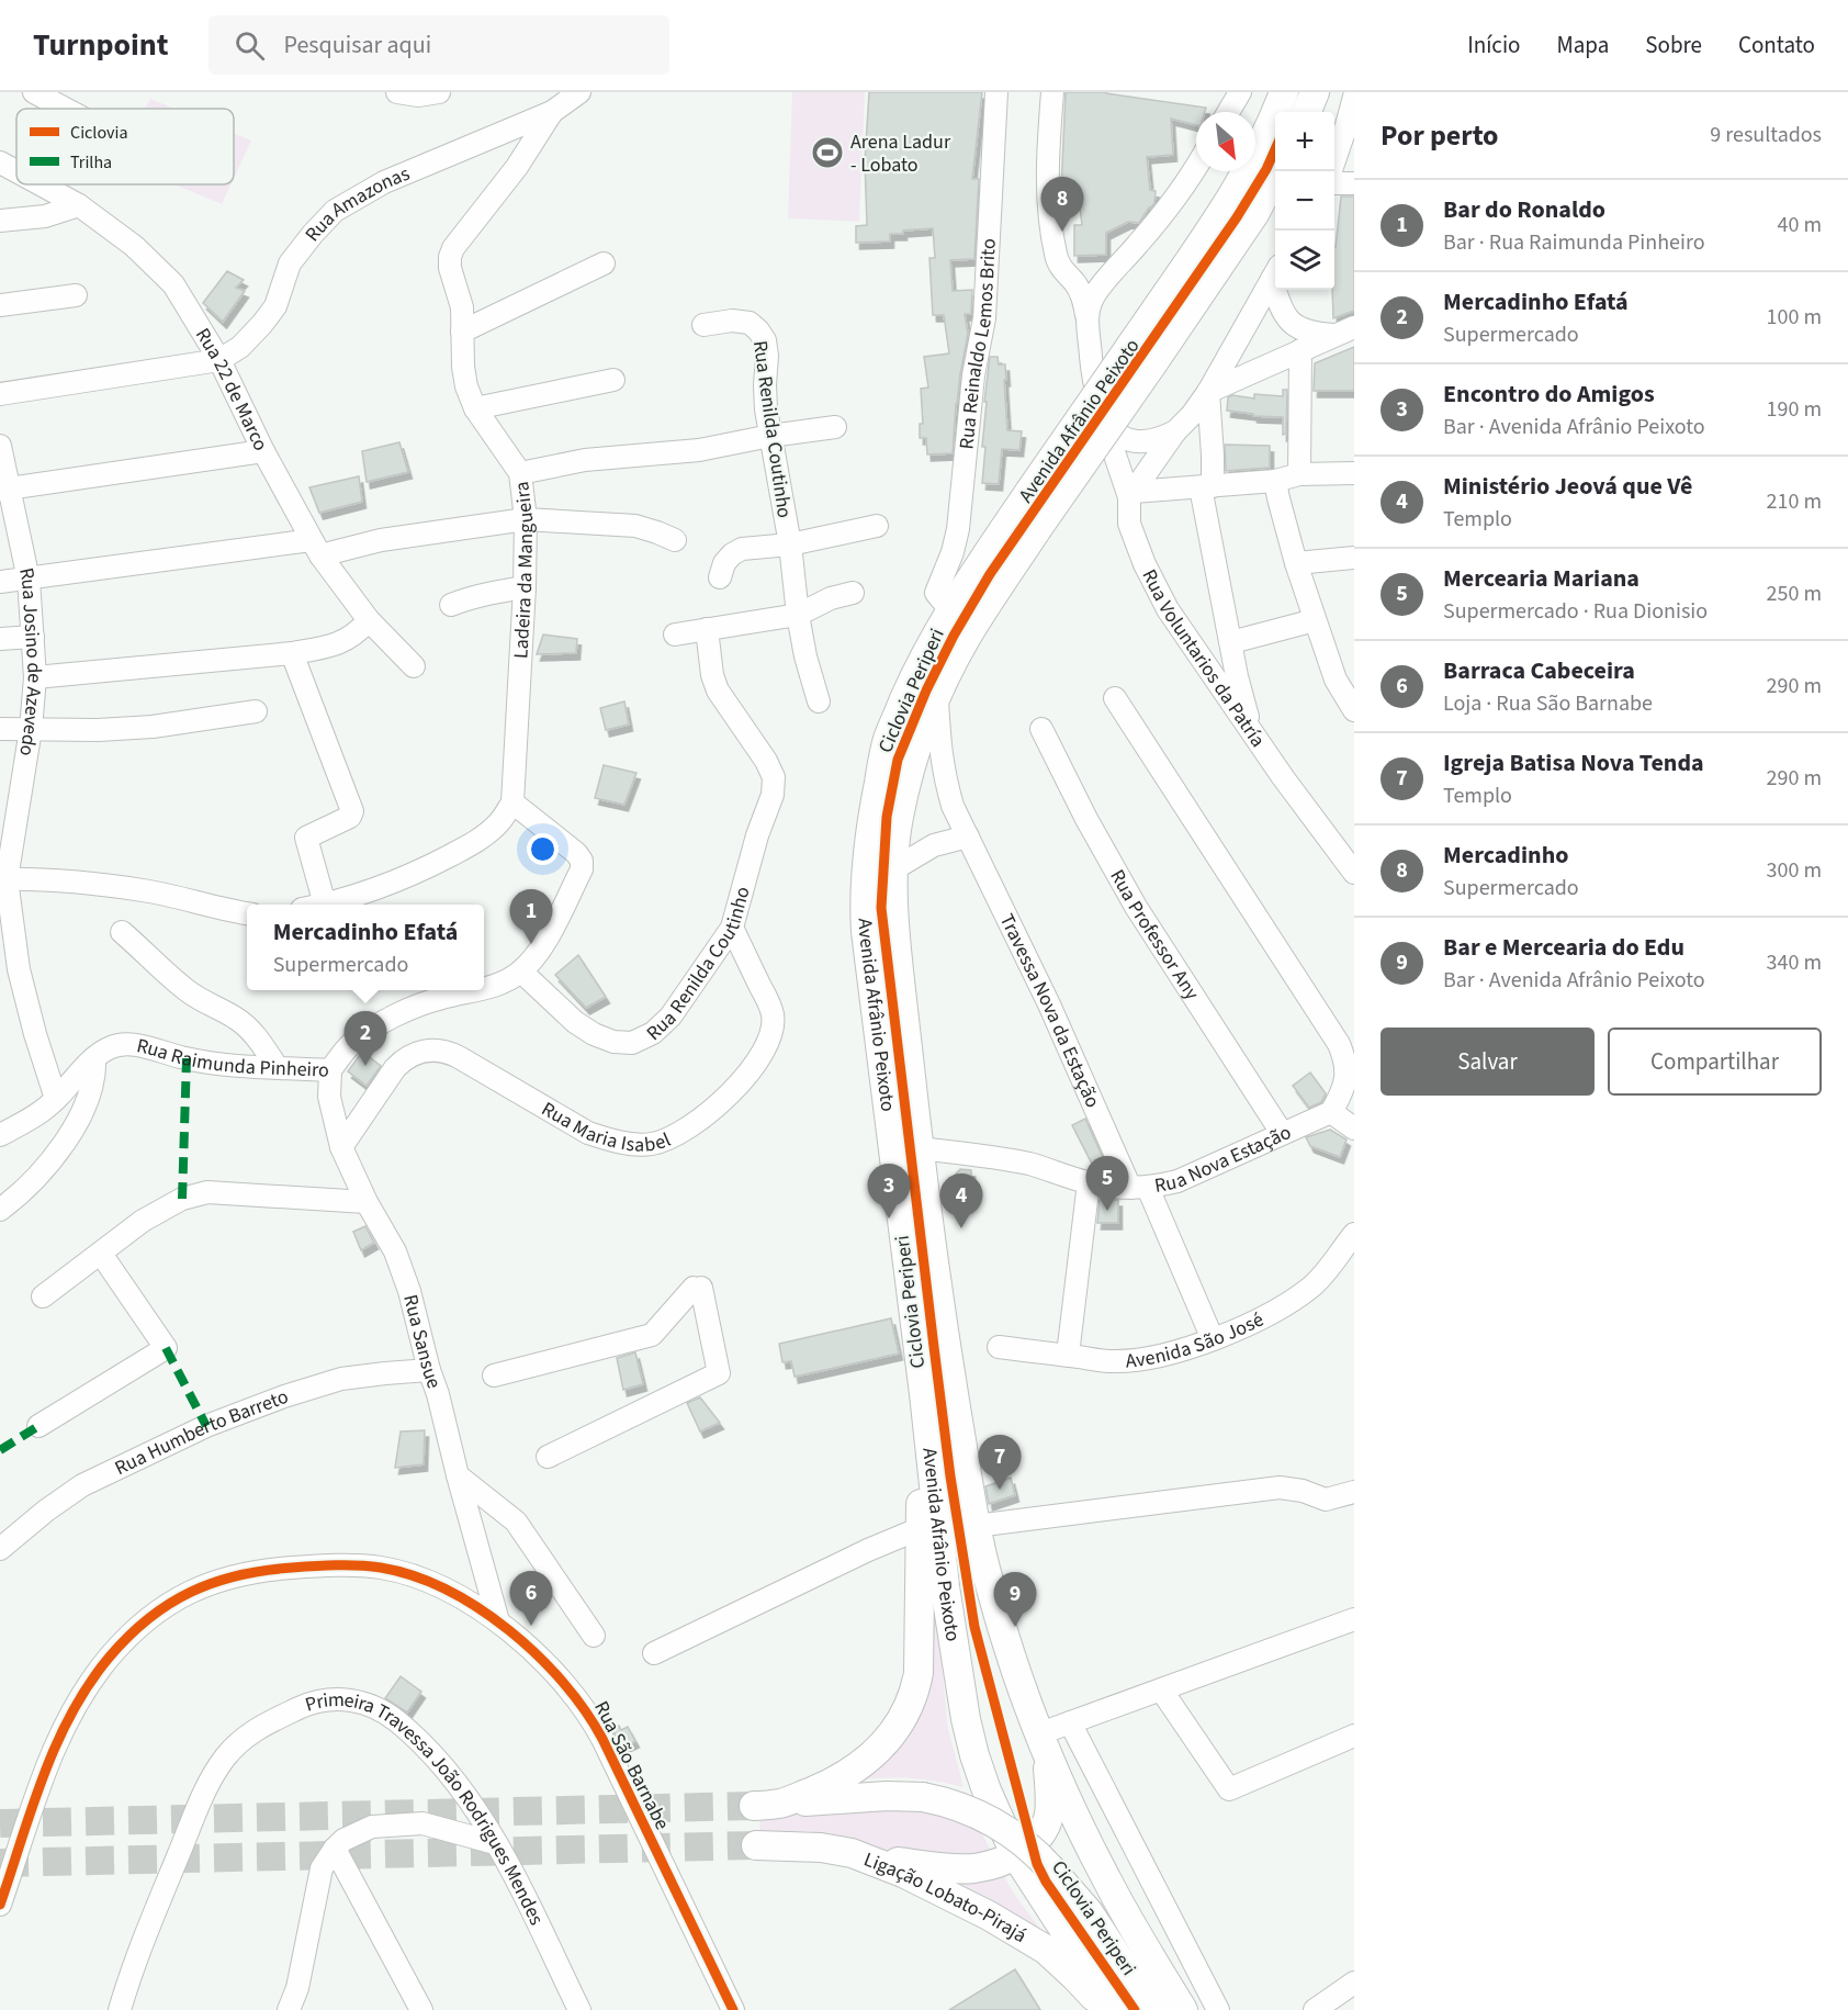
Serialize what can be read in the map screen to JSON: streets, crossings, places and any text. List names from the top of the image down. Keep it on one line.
{"streets":{"main road":["Avenida Afrânio Peixoto","Ligação Lobato-Pirajá"],"street":["Rua Amazonas","Rua Reinaldo Lemos Brito","Rua 22 de Marco","Rua Renilda Coutinho","Ladeira da Mangueira","Rua Voluntarios da Patría","Rua Josino de Azevedo","Rua Professor Any","Travessa Nova da Estação","Rua Raimunda Pinheiro","Rua Maria Isabel","Rua Nova Estação","Avenida São José","Rua Sansue","Rua Humberto Barreto","Rua São Barnabe","Primeira Travessa João Rodrigues Mendes"],"cycle path":["Ciclovia Periperi"]},"crossings":[["Rua Amazonas","Rua 22 de Marco"],["Rua Amazonas","Ladeira da Mangueira"],["Rua Reinaldo Lemos Brito","Avenida Afrânio Peixoto"],["Avenida Afrânio Peixoto","Travessa Nova da Estação"],["Avenida Afrânio Peixoto","Rua Nova Estação"],["Rua Renilda Coutinho","Rua Raimunda Pinheiro"],["Rua Renilda Coutinho","Rua Maria Isabel"],["Ladeira da Mangueira","Rua Raimunda Pinheiro"],["Rua Professor Any","Rua Nova Estação"],["Travessa Nova da Estação","Rua Nova Estação"],["Travessa Nova da Estação","Avenida São José"],["Rua Raimunda Pinheiro","Rua Sansue"],["Rua Maria Isabel","Rua Sansue"],["Rua Sansue","Rua Humberto Barreto"],["Rua Sansue","Rua São Barnabe"]],"places":{"sports":["Arena Ladur - Lobato"]},"legend":["Ciclovia","Trilha"],"north":"bottom right","page":{"header":"Turnpoint","search":"Pesquisar aqui","nav":["Início","Mapa","Sobre","Contato"],"heading":["Por perto","9 resultados"],"map_buttons":["+","−"],"pins":["8","1","2","5","3","4","7","6","9"],"list":[{"mark":"1","name":"Bar do Ronaldo","note":"Bar · Rua Raimunda Pinheiro","value":"40 m"},{"mark":"2","name":"Mercadinho Efatá","note":"Supermercado","value":"100 m"},{"mark":"3","name":"Encontro do Amigos","note":"Bar · Avenida Afrânio Peixoto","value":"190 m"},{"mark":"4","name":"Ministério Jeová que Vê","note":"Templo","value":"210 m"},{"mark":"5","name":"Mercearia Mariana","note":"Supermercado · Rua Dionisio","value":"250 m"},{"mark":"6","name":"Barraca Cabeceira","note":"Loja · Rua São Barnabe","value":"290 m"},{"mark":"7","name":"Igreja Batisa Nova Tenda","note":"Templo","value":"290 m"},{"mark":"8","name":"Mercadinho","note":"Supermercado","value":"300 m"},{"mark":"9","name":"Bar e Mercearia do Edu","note":"Bar · Avenida Afrânio Peixoto","value":"340 m"}],"popup":["Mercadinho Efatá","Supermercado"],"buttons":["Salvar","Compartilhar"]}}
